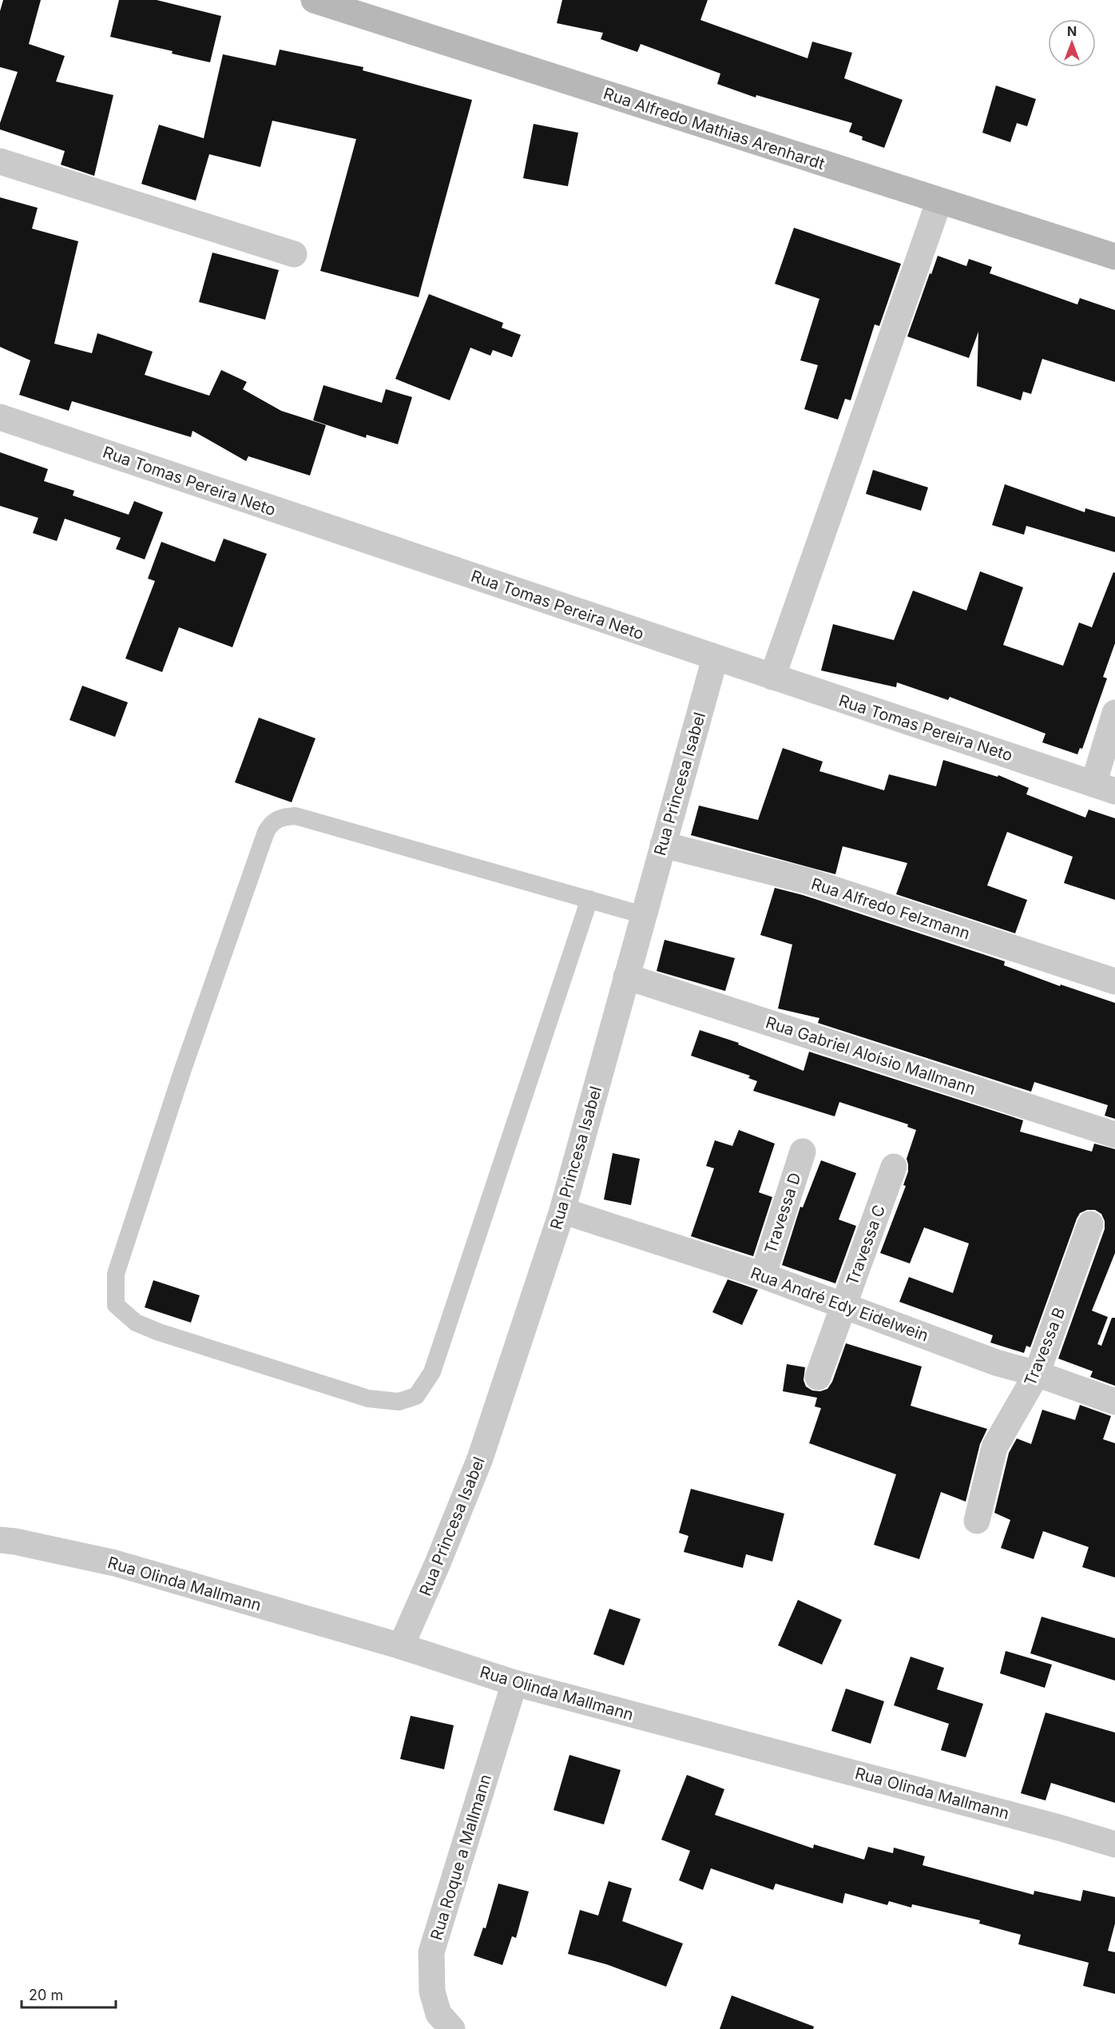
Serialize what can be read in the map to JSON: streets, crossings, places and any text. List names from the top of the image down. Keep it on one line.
{"streets":{"main road":["Rua Alfredo Mathias Arenhardt"],"street":["Rua Tomas Pereira Neto","Rua Princesa Isabel","Rua Alfredo Felzmann","Rua Gabriel Aloísio Mallmann","Travessa D","Travessa C","Rua André Edy Eidelwein","Travessa B","Rua Olinda Mallmann","Rua Roque a Mallmann"]},"crossings":[["Rua Tomas Pereira Neto","Rua Princesa Isabel"],["Rua Princesa Isabel","Rua Alfredo Felzmann"],["Rua Princesa Isabel","Rua Gabriel Aloísio Mallmann"],["Rua Princesa Isabel","Rua André Edy Eidelwein"],["Rua Princesa Isabel","Rua Olinda Mallmann"],["Travessa D","Rua André Edy Eidelwein"],["Travessa C","Rua André Edy Eidelwein"],["Rua André Edy Eidelwein","Travessa B"],["Rua Olinda Mallmann","Rua Roque a Mallmann"]],"scale_bar":"20 m","north":"top"}
